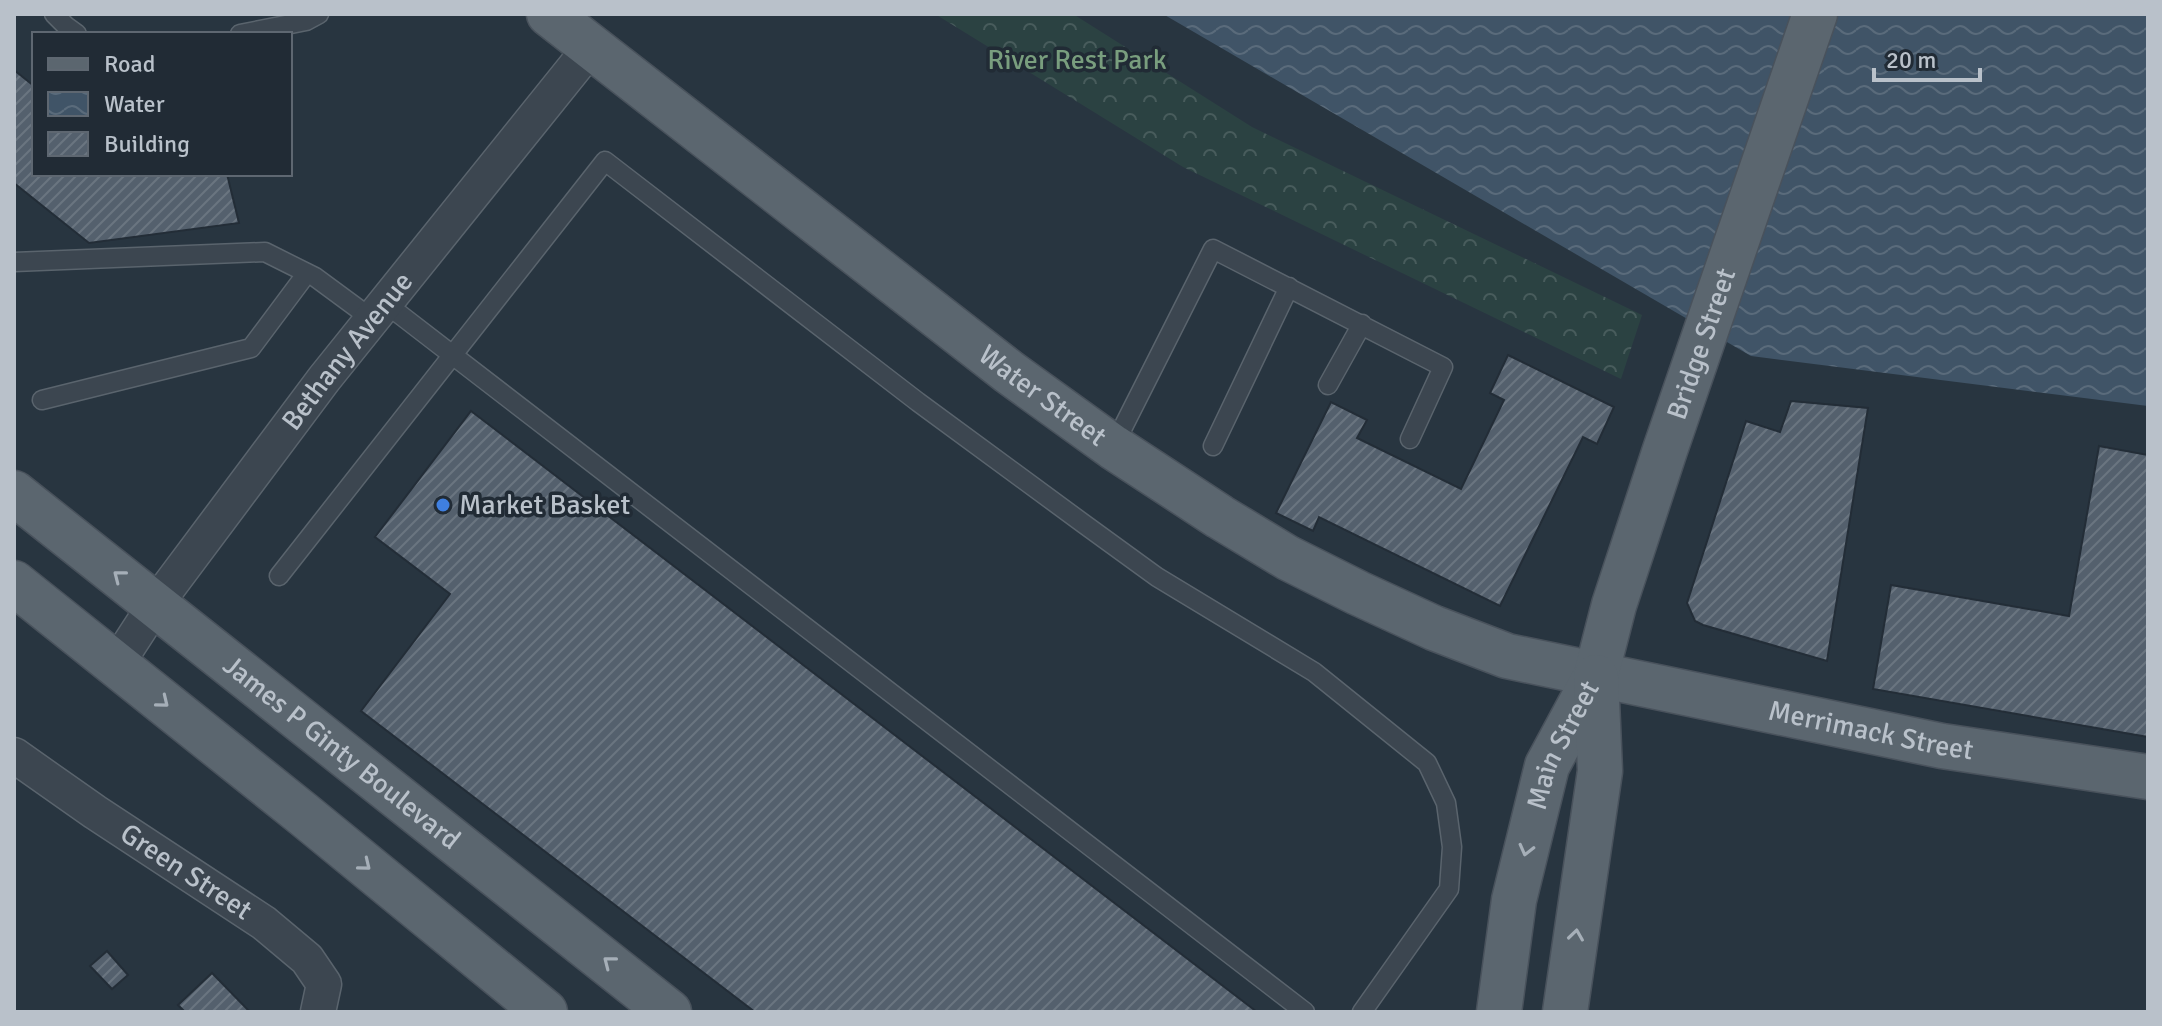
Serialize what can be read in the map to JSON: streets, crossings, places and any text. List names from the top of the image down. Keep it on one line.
{"streets":{"main road":["Bridge Street","Water Street","Merrimack Street","Main Street","James P Ginty Boulevard"],"street":["Bethany Avenue","Green Street"]},"crossings":[["Bridge Street","Water Street"],["Bridge Street","Merrimack Street"],["Bridge Street","Main Street"],["Bethany Avenue","Water Street"],["Bethany Avenue","James P Ginty Boulevard"],["Water Street","Merrimack Street"],["Water Street","Main Street"],["Merrimack Street","Main Street"]],"parks":["River Rest Park"],"places":["Market Basket"],"legend":["Road","Water","Building"],"scale_bar":"20 m"}
